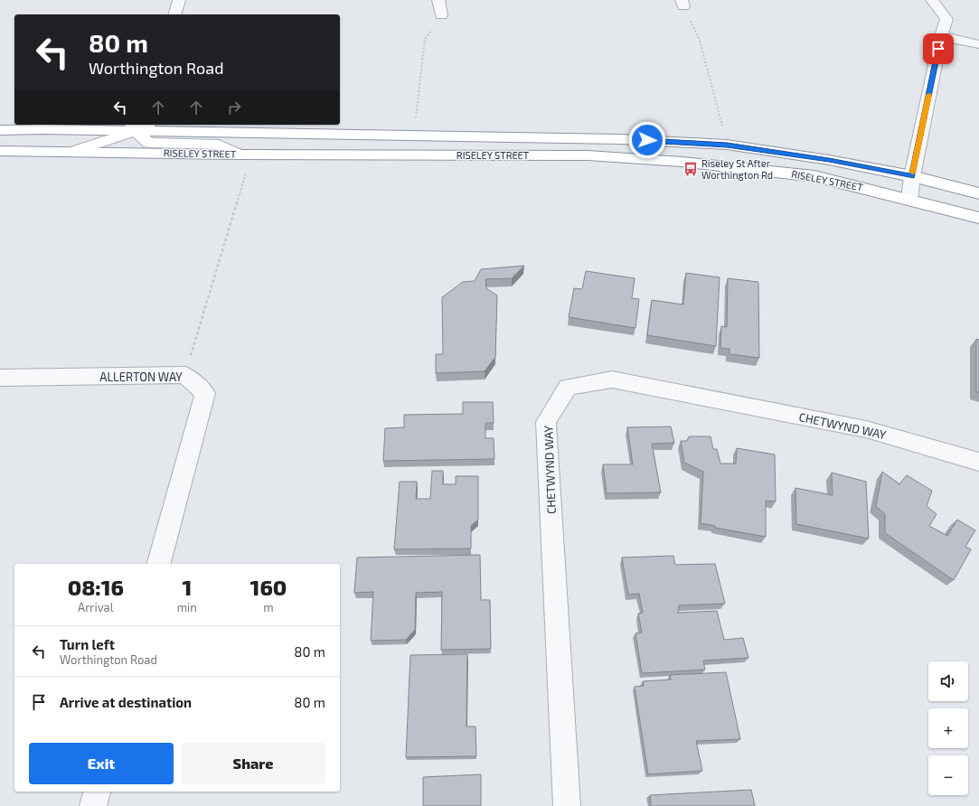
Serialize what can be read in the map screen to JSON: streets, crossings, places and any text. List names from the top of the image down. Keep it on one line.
{"streets":{"main road":["RISELEY STREET"],"street":["ALLERTON WAY","CHETWYND WAY"]},"places":{"bus stop":["Riseley St After Worthington Rd"]},"page":{"turn":["80 m","Worthington Road"],"eta":["08:16","Arrival","1","min","160","m"],"list":[{"name":"Turn left","note":"Worthington Road","value":"80 m"},{"name":"Arrive at destination","value":"80 m"}],"map_buttons":["+","−"],"buttons":["Exit","Share"]}}
